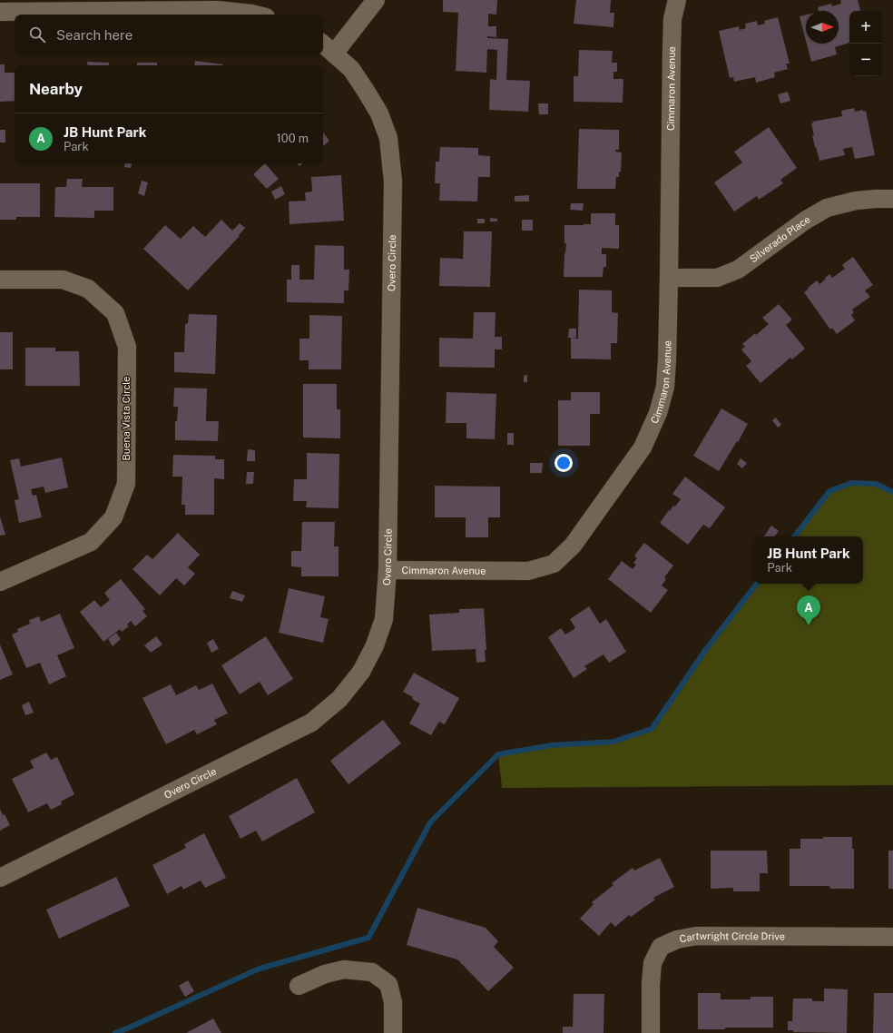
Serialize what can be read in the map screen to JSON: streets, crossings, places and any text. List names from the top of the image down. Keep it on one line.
{"streets":{"street":["Cimmaron Avenue","Silverado Place","Overo Circle","Buena Vista Circle","Cartwright Circle Drive"]},"crossings":[["Cimmaron Avenue","Silverado Place"],["Cimmaron Avenue","Overo Circle"]],"north":"right","page":{"map_buttons":["+","−"],"search":"Search here","heading":"Nearby","list":[{"mark":"A","name":"JB Hunt Park","note":"Park","value":"100 m"}],"popup":["JB Hunt Park","Park"],"pins":"A"}}
